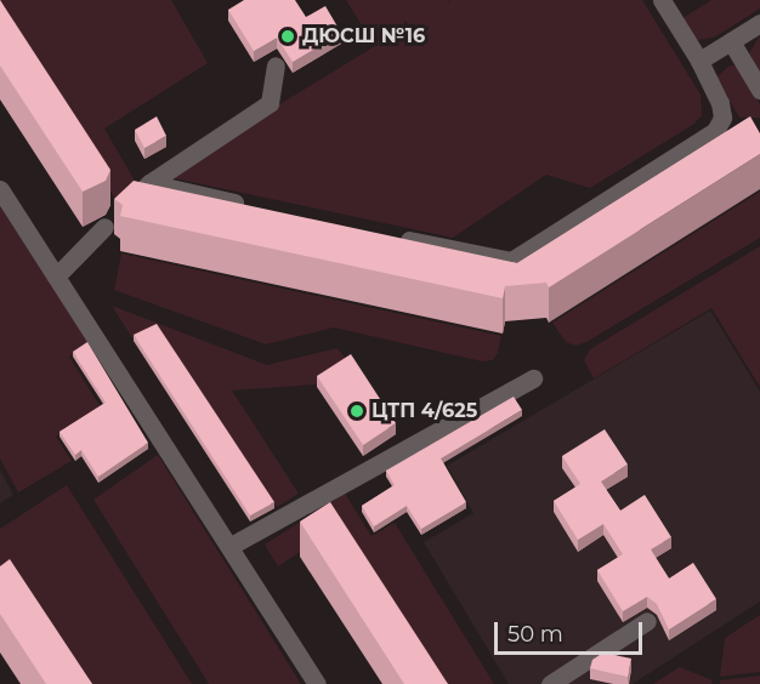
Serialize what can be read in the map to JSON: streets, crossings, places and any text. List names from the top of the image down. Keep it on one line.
{"places":["ДЮСШ №16","ЦТП 4/625"],"scale_bar":"50 m"}
